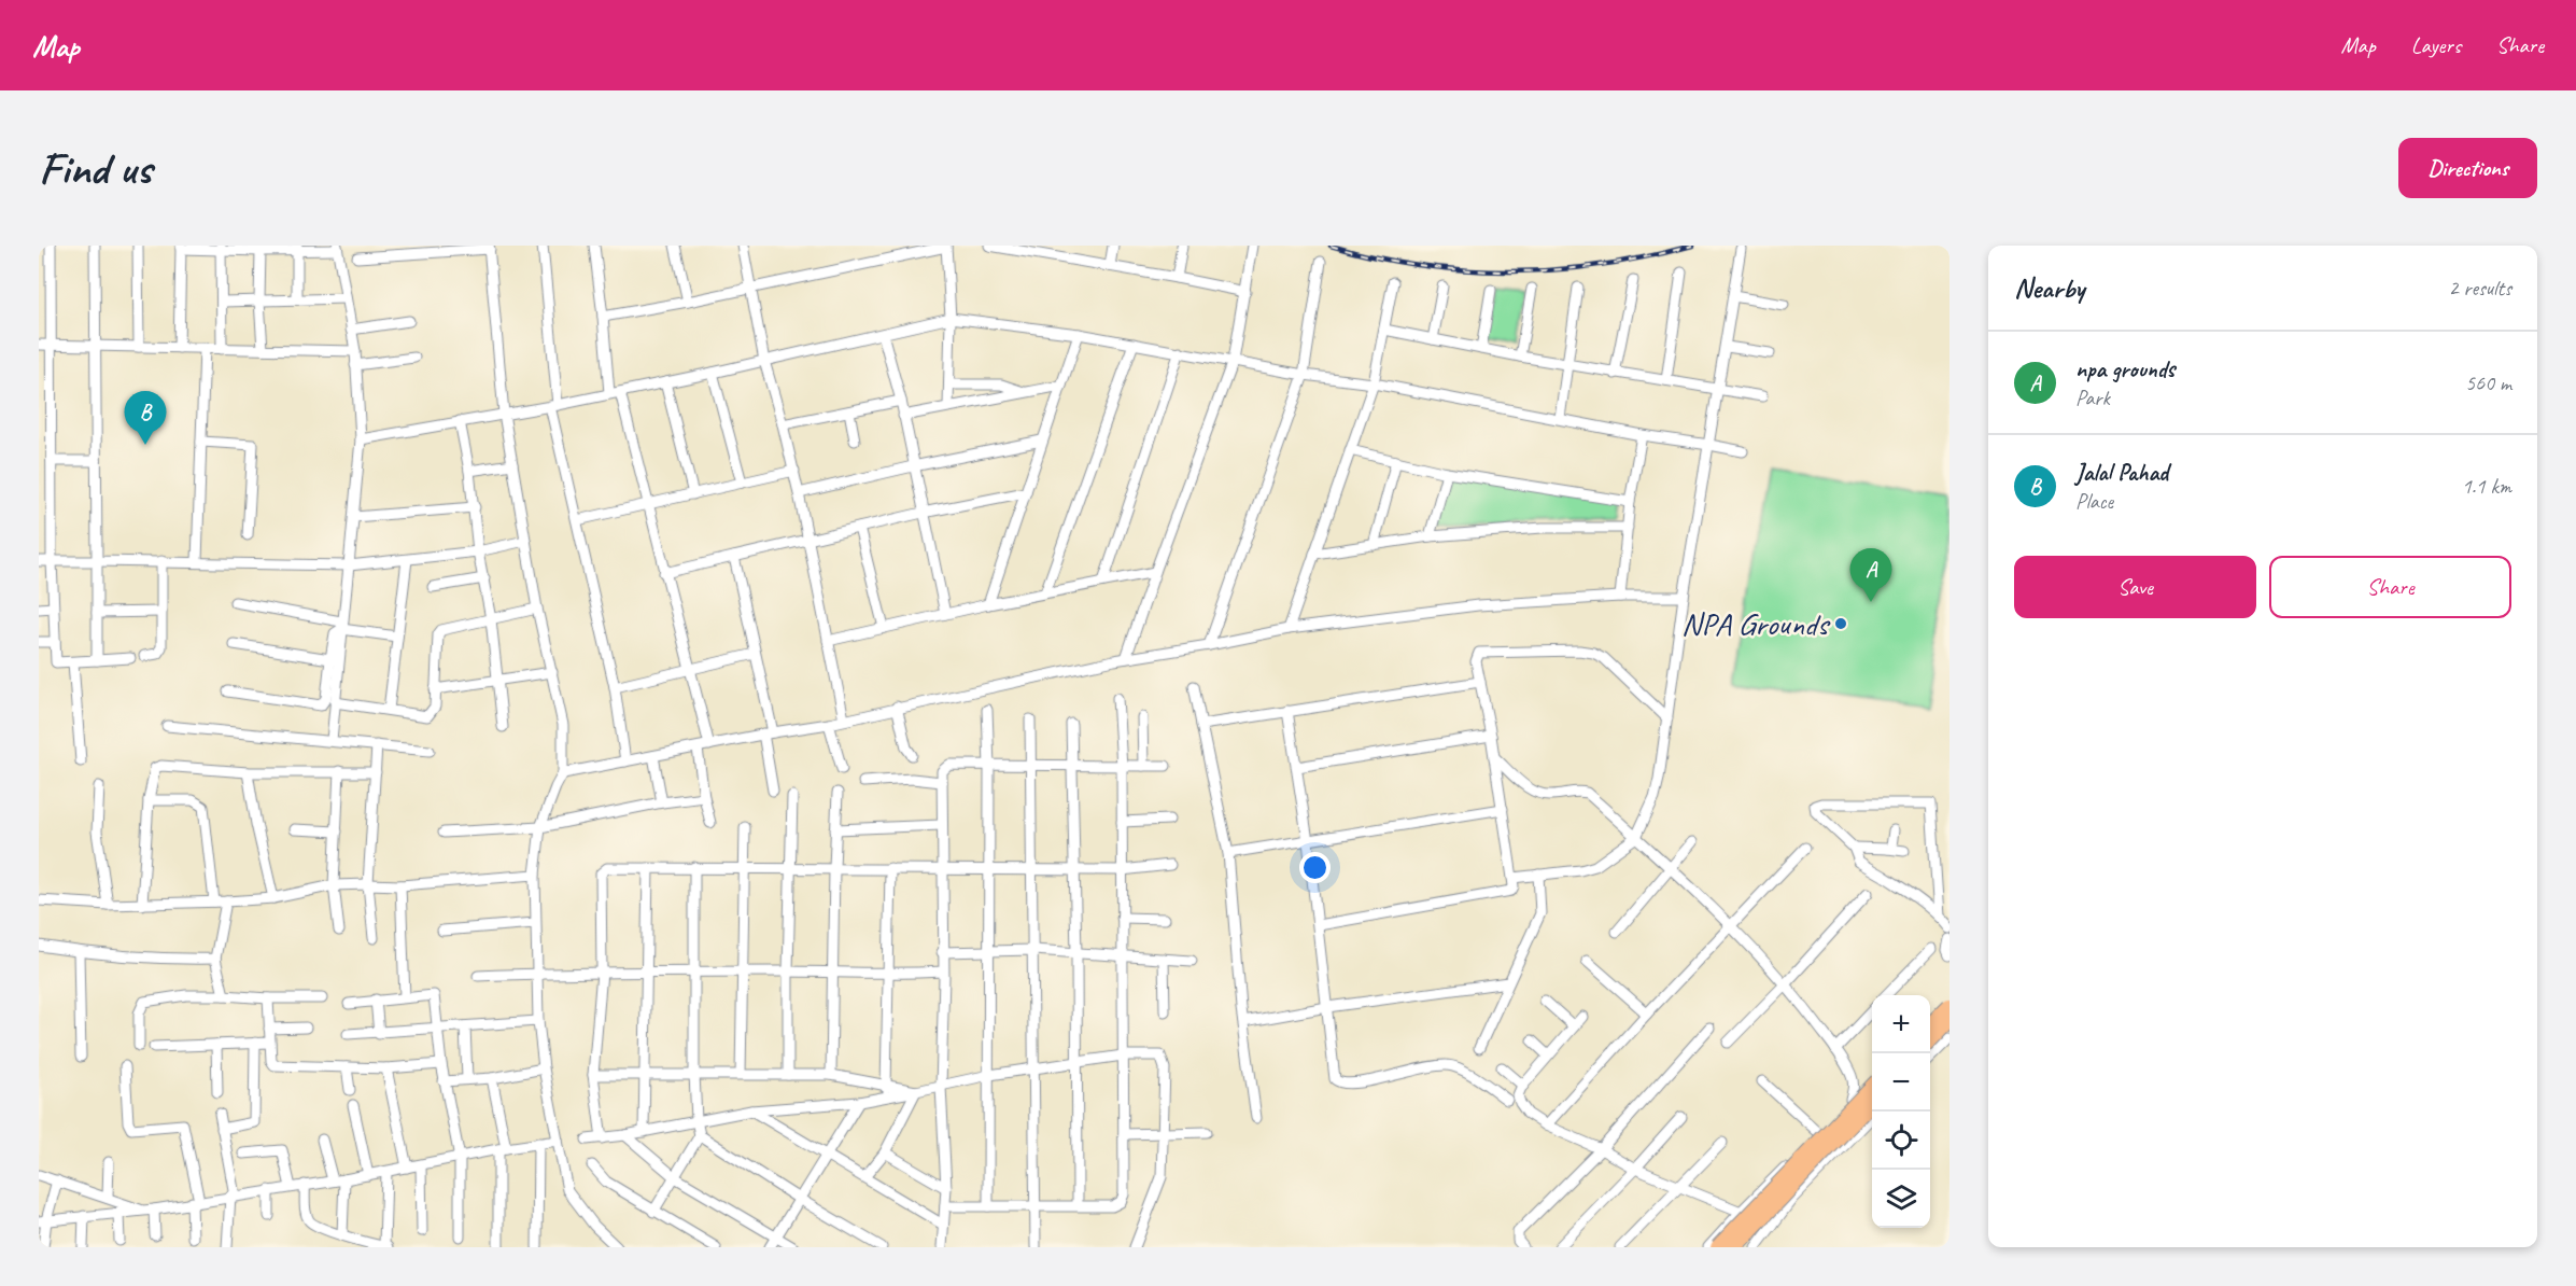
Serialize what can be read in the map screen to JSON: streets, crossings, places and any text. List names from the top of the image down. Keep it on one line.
{"places":["NPA Grounds"],"page":{"header":"Map","nav":["Map","Layers","Share"],"buttons":["Directions",["Save","Share"]],"title":"Find us","heading":["Nearby","2 results"],"list":[{"mark":"A","name":"npa grounds","note":"Park","value":"560 m"},{"mark":"B","name":"Jalal Pahad","note":"Place","value":"1.1 km"}],"pins":["B","A"],"map_buttons":["+","−"]}}
